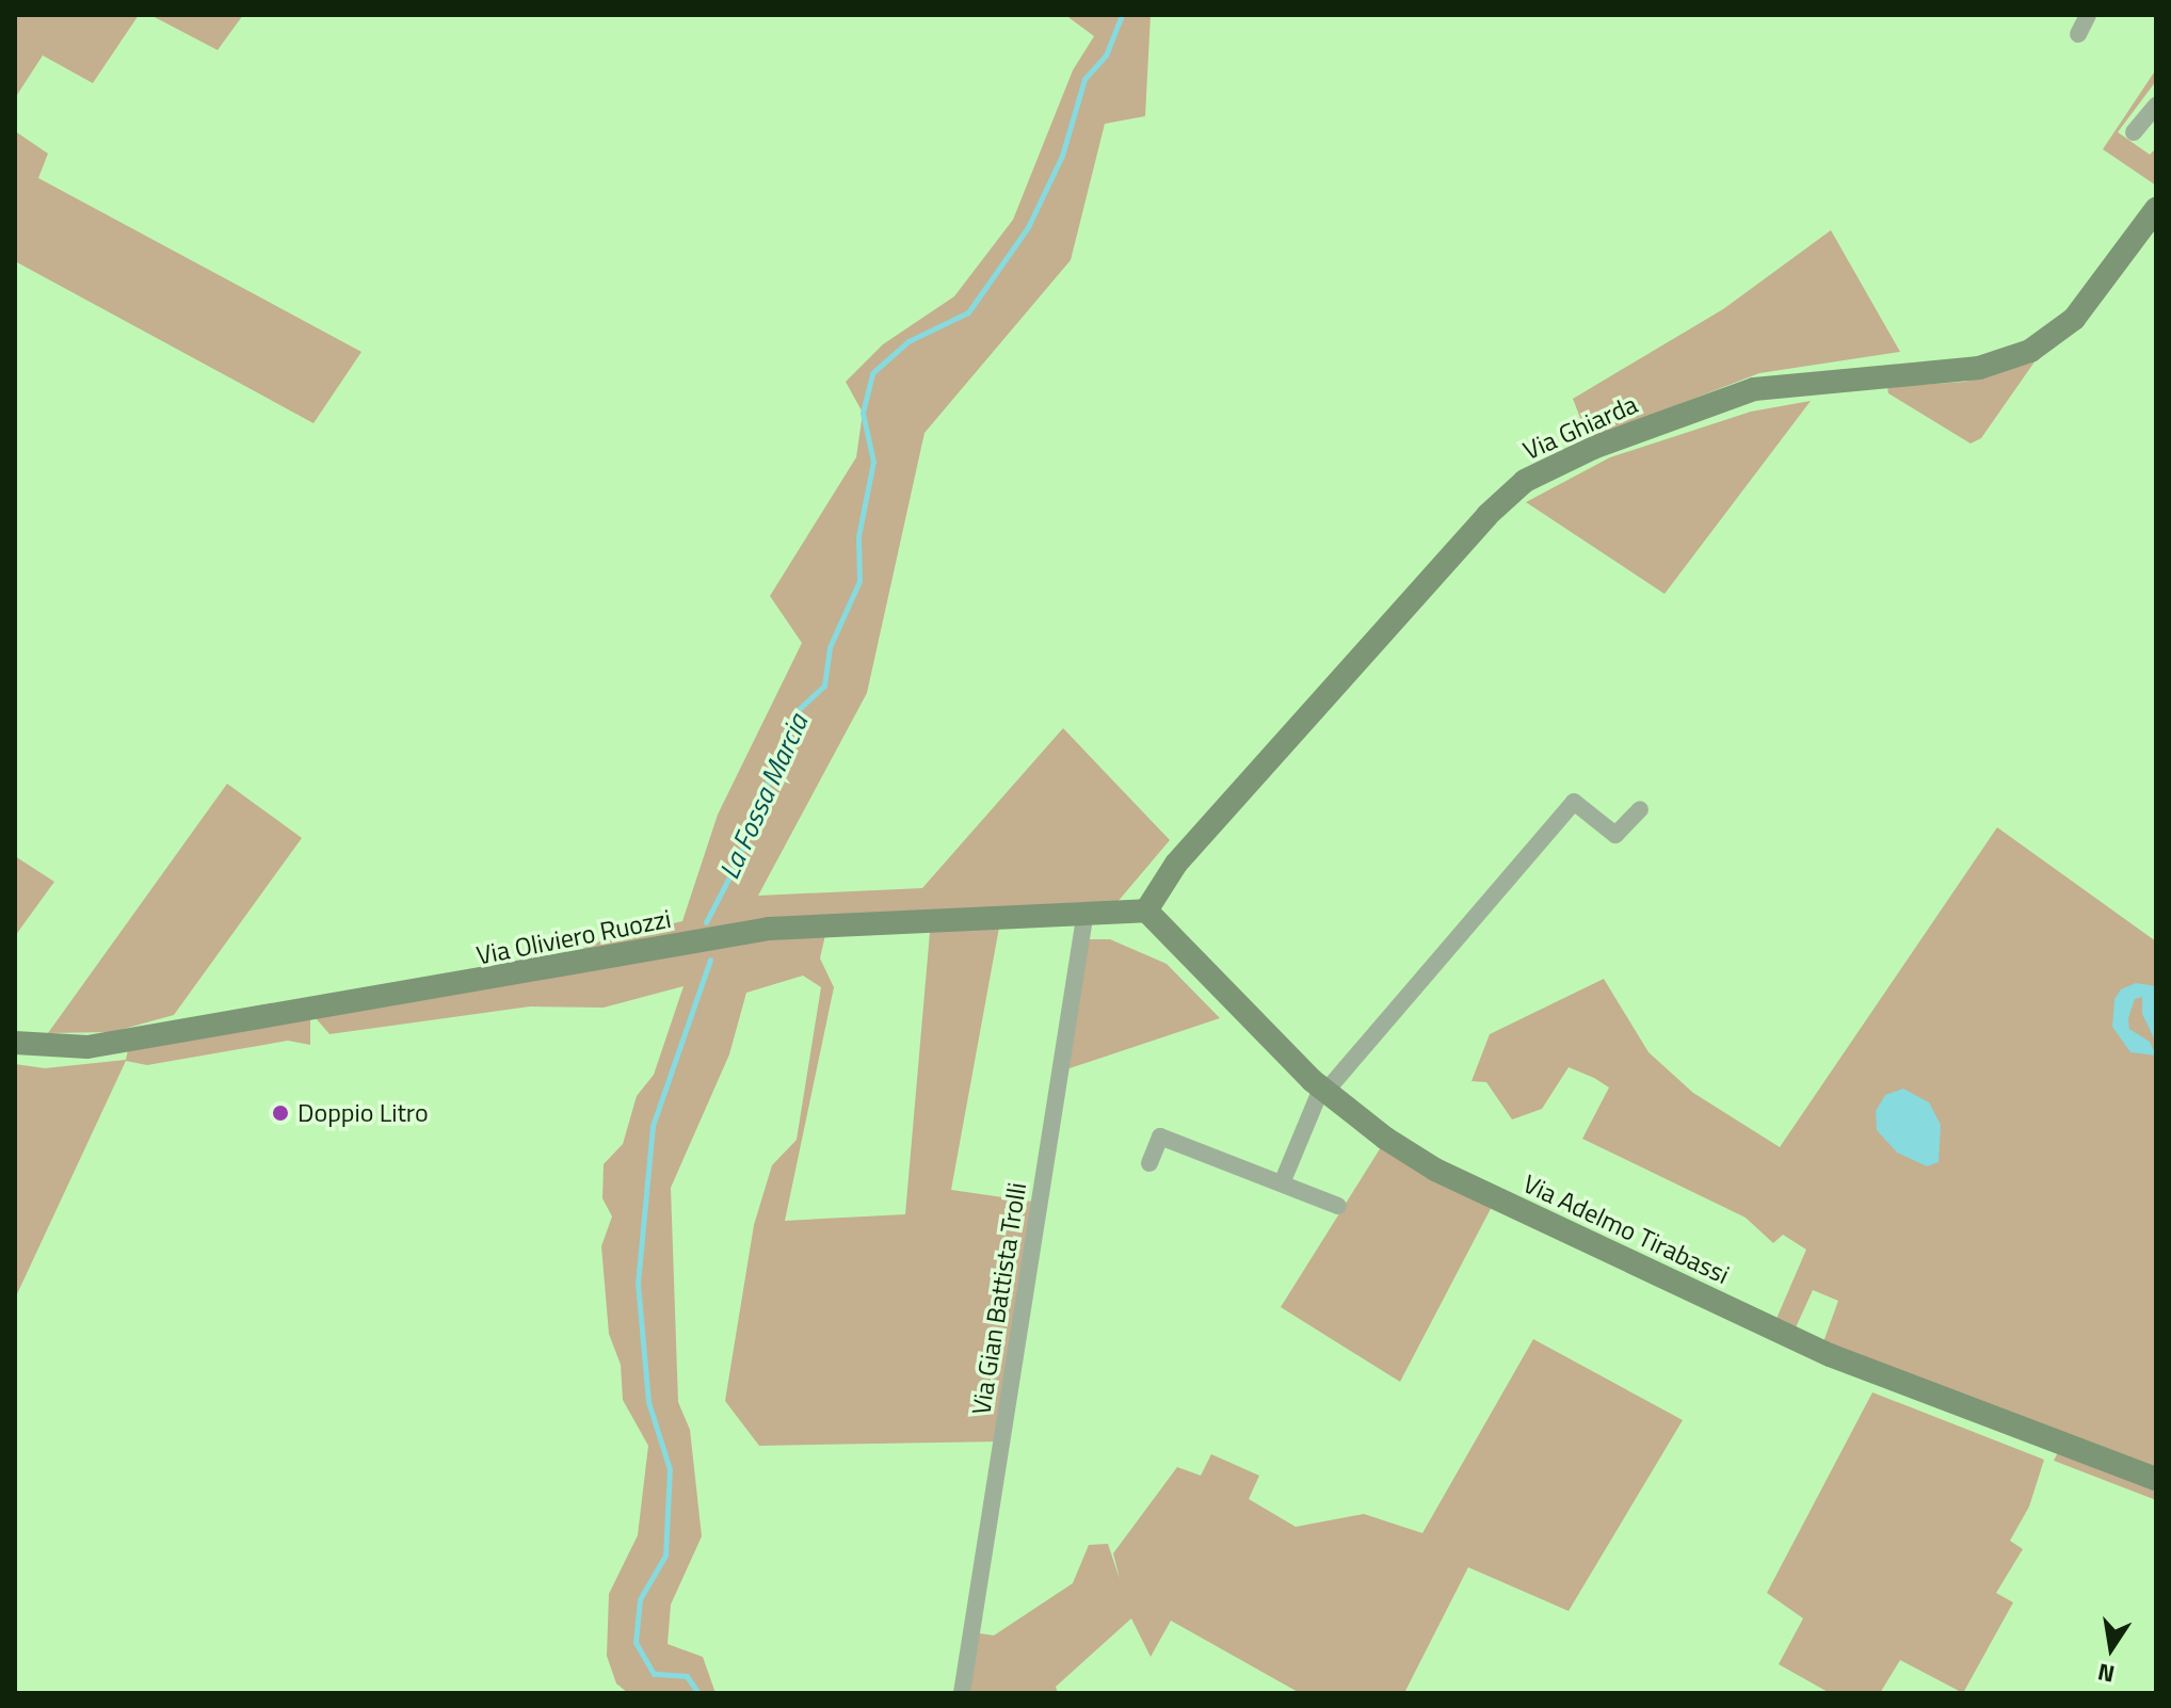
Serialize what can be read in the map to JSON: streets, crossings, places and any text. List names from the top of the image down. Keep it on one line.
{"streets":{"street":["Via Ghiarda","Via Oliviero Ruozzi","Via Adelmo Tirabassi","Via Gian Battista Trolli"]},"crossings":[["Via Ghiarda","Via Oliviero Ruozzi"],["Via Ghiarda","Via Adelmo Tirabassi"],["Via Oliviero Ruozzi","Via Adelmo Tirabassi"],["Via Oliviero Ruozzi","Via Gian Battista Trolli"]],"water":["La Fossa Marcia"],"places":["Doppio Litro"],"north":"bottom"}
